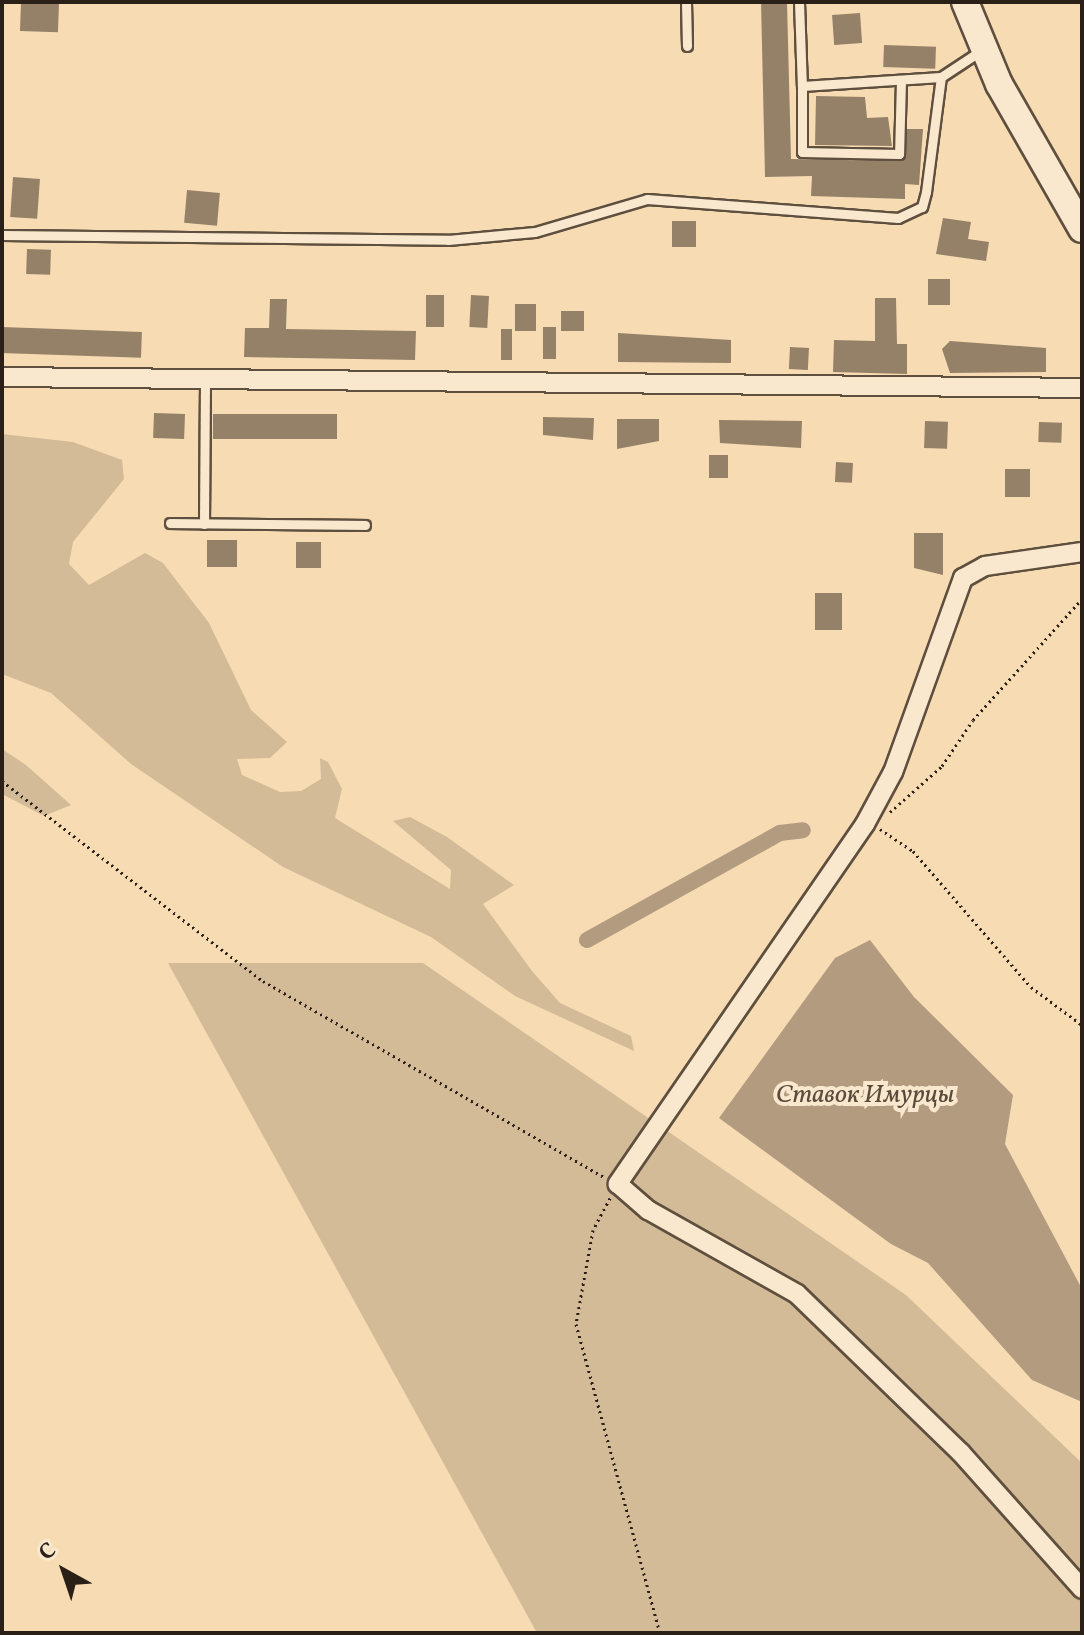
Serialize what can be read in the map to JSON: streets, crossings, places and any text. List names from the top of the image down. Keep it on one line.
{"water":["Ставок Имурцы"],"north":"top left"}
